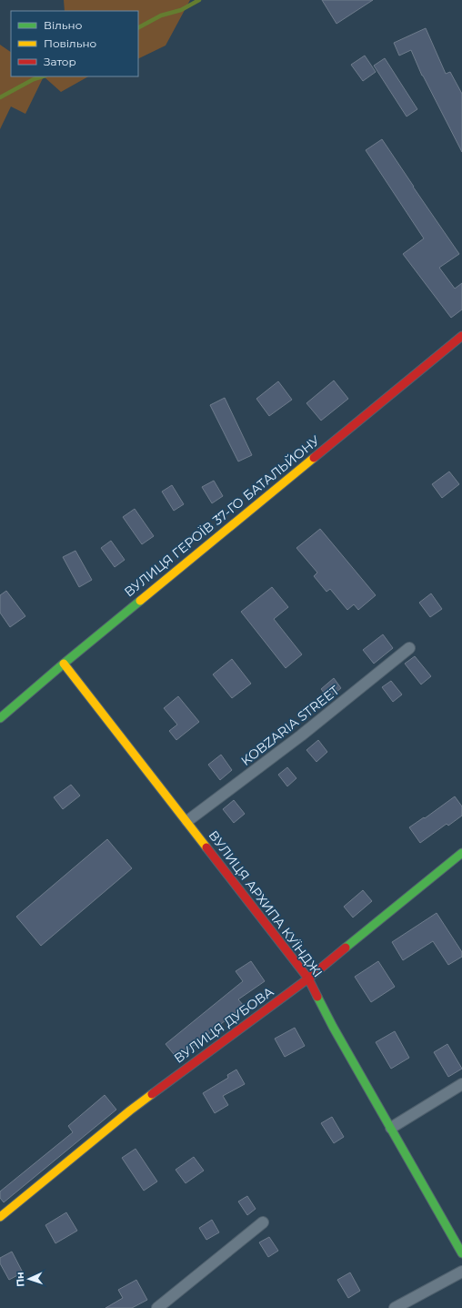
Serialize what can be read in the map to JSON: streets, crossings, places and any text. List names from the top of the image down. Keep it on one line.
{"streets":{"street":["ВУЛИЦЯ ГЕРОЇВ 37-ГО БАТАЛЬЙОНУ","KOBZARIA STREET","ВУЛИЦЯ АРХИПА КУЇНДЖІ","ВУЛИЦЯ ДУБОВА"]},"crossings":[["ВУЛИЦЯ ГЕРОЇВ 37-ГО БАТАЛЬЙОНУ","ВУЛИЦЯ АРХИПА КУЇНДЖІ"],["KOBZARIA STREET","ВУЛИЦЯ АРХИПА КУЇНДЖІ"],["ВУЛИЦЯ АРХИПА КУЇНДЖІ","ВУЛИЦЯ ДУБОВА"]],"legend":["Вільно","Повільно","Затор"],"north":"left"}
